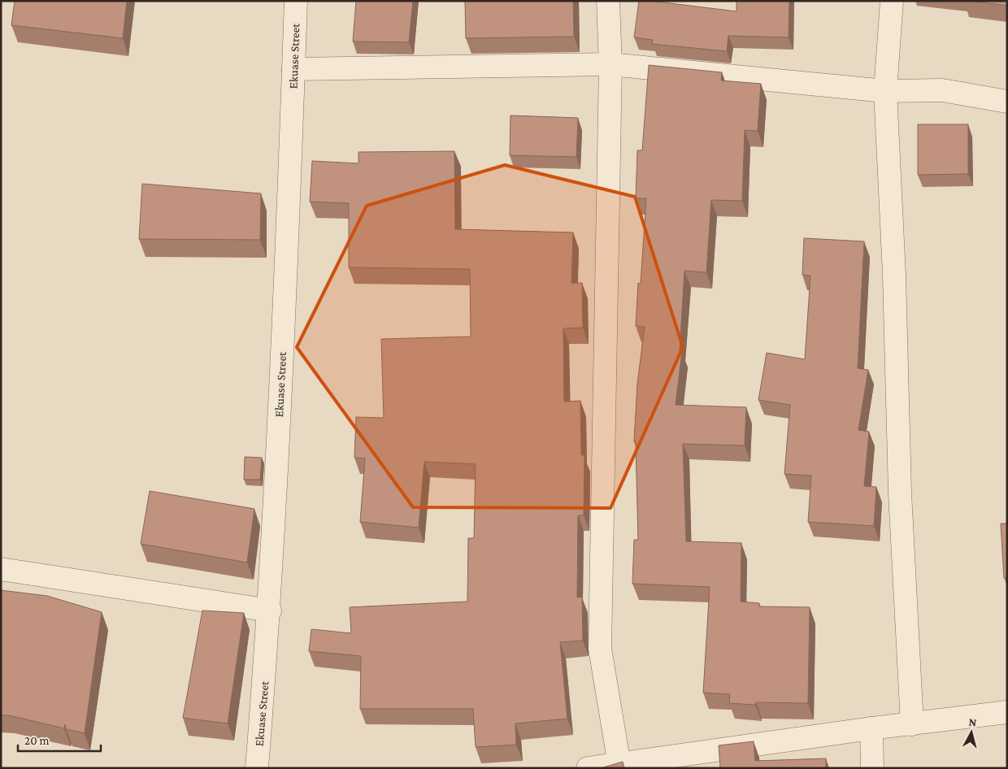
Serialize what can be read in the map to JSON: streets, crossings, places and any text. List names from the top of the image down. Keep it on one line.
{"streets":{"street":["Ekuase Street"]},"scale_bar":"20 m","north":"top"}
